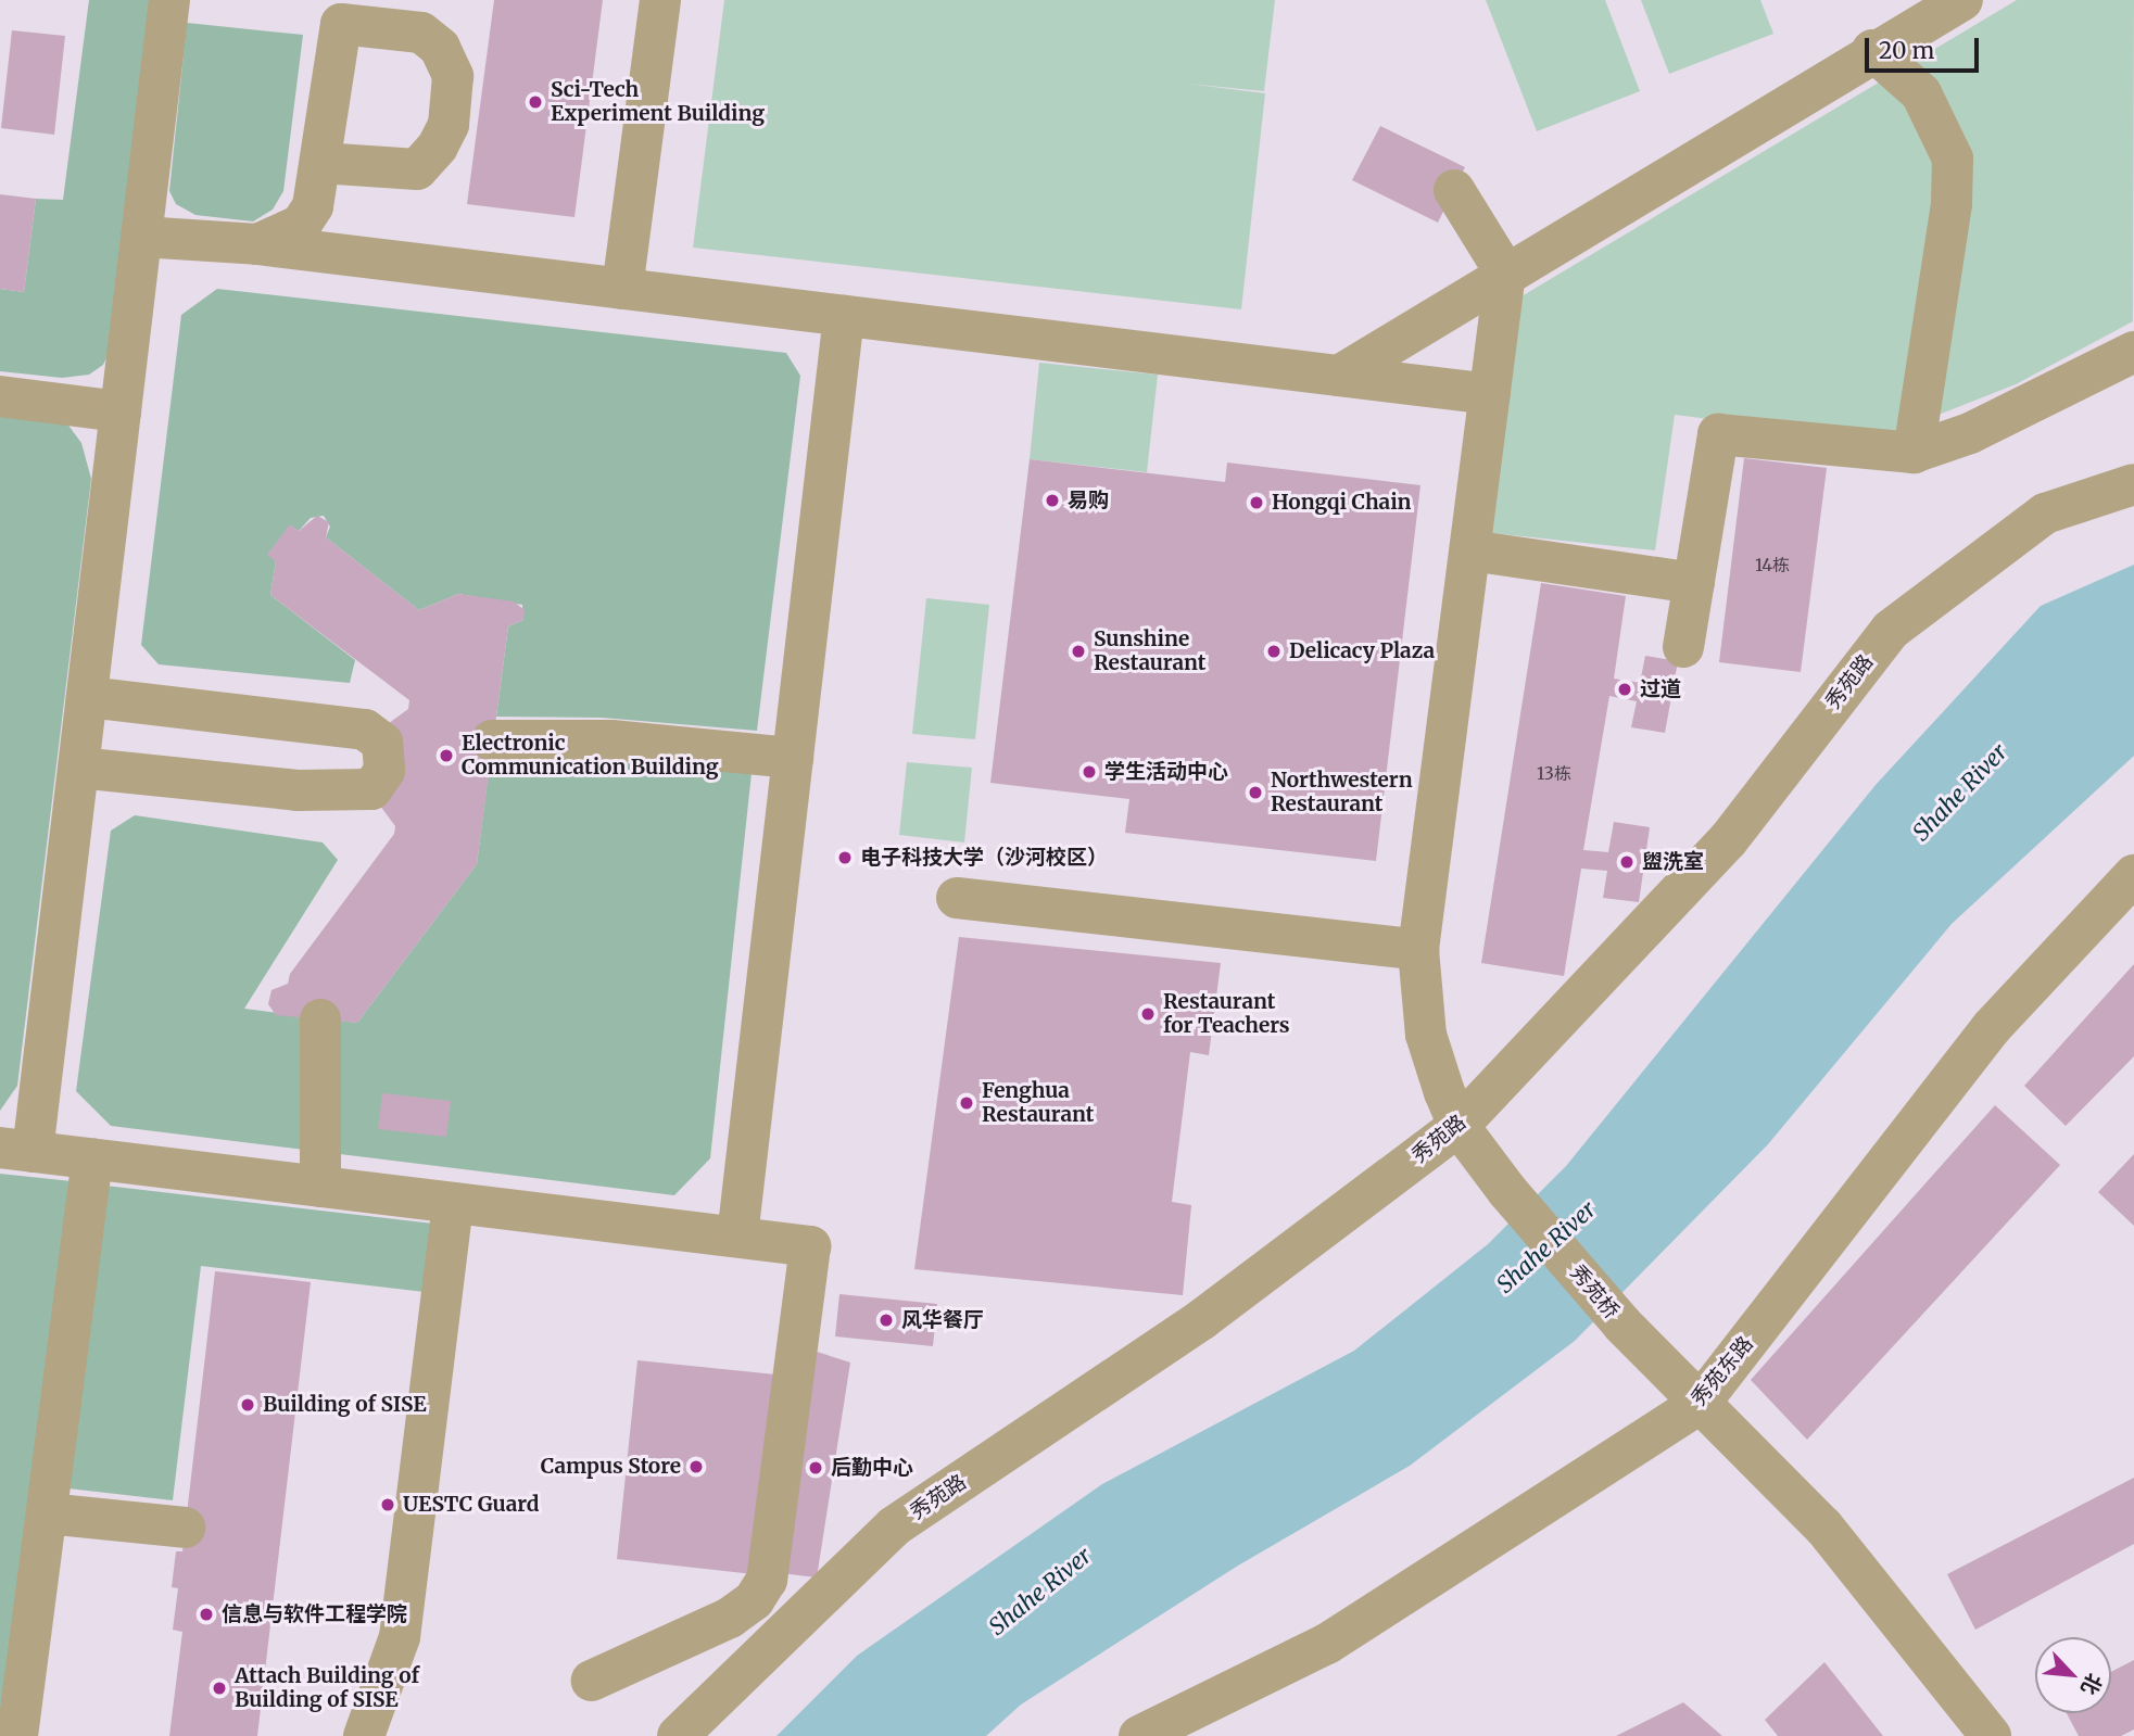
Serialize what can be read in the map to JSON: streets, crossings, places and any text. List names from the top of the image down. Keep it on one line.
{"streets":{"street":["秀苑路","秀苑桥","秀苑东路"]},"crossings":[["秀苑路","秀苑桥"],["秀苑桥","秀苑东路"]],"water":["Shahe River"],"places":["Sci-Tech Experiment Building","易购","Hongqi Chain","Sunshine Restaurant","Delicacy Plaza","过道","Electronic Communication Building","学生活动中心","Northwestern Restaurant","电子科技大学（沙河校区）","盥洗室","Restaurant for Teachers","Fenghua Restaurant","风华餐厅","Building of SISE","Campus Store","后勤中心","UESTC Guard","信息与软件工程学院","Attach Building of Building of SISE"],"house_numbers":["14栋","13栋"],"scale_bar":"20 m","north":"bottom right"}
